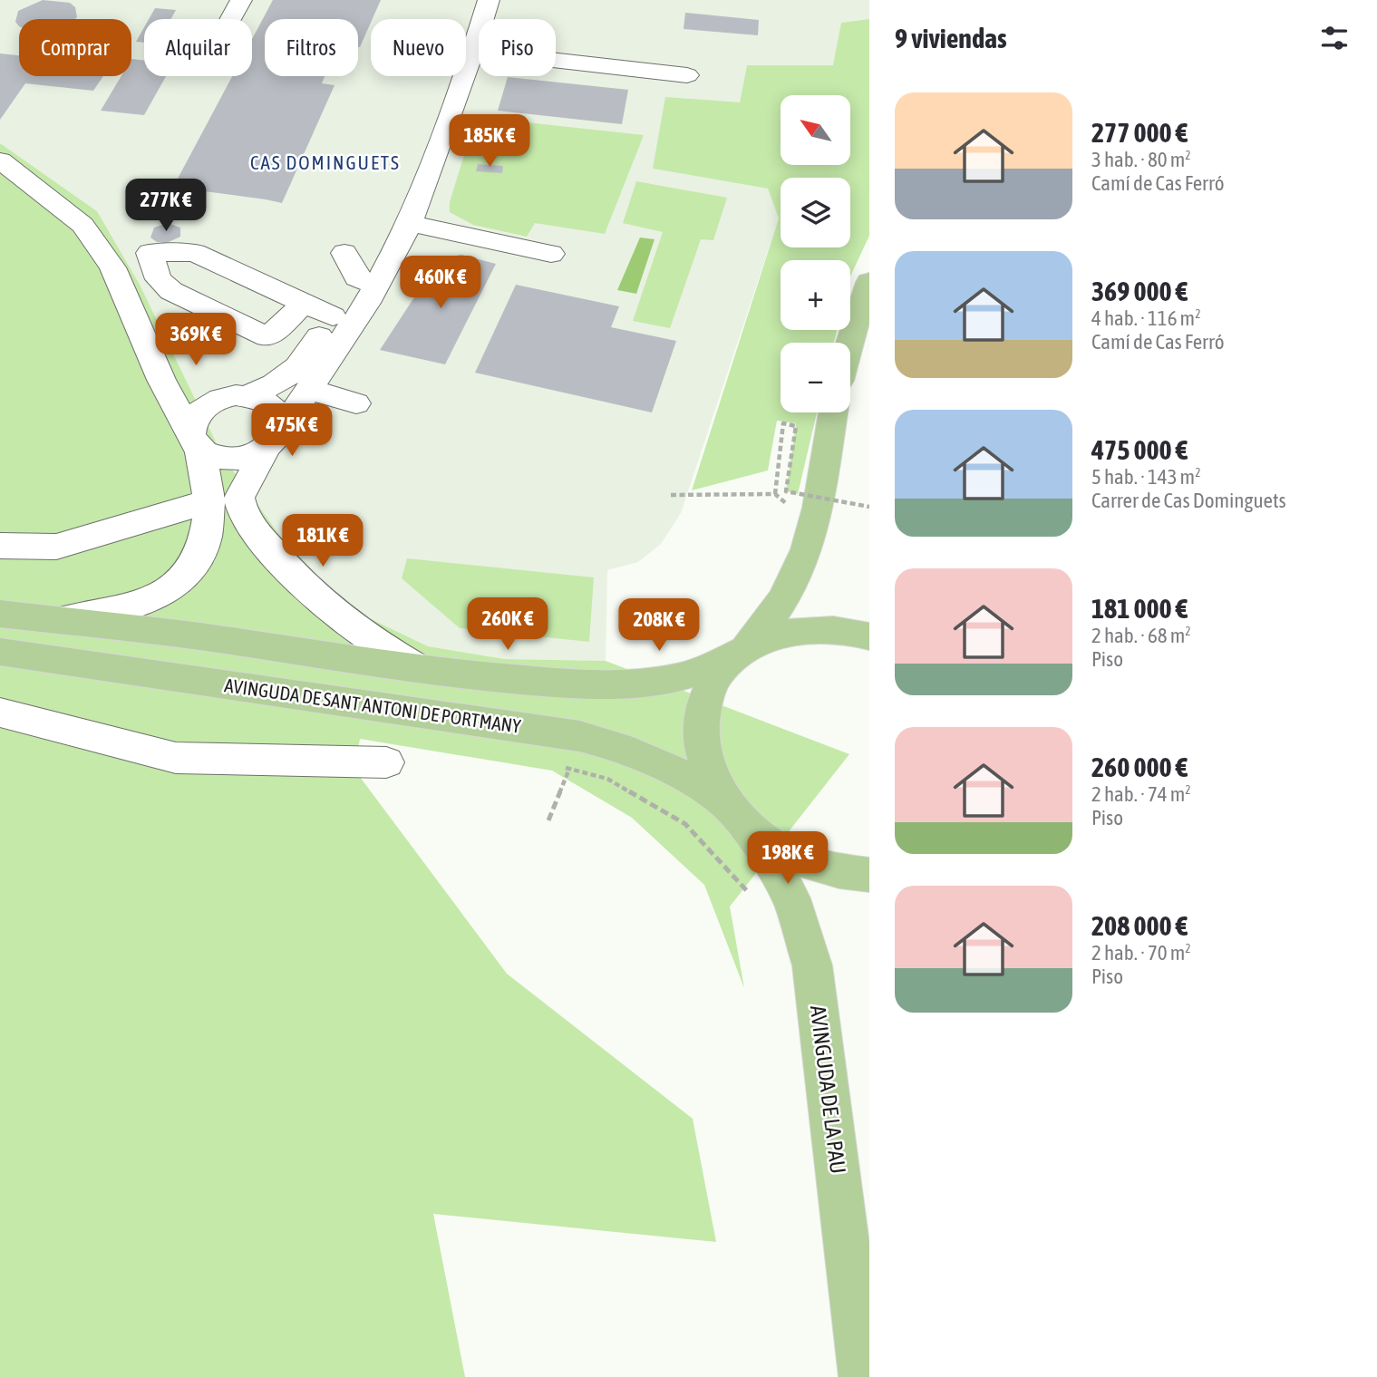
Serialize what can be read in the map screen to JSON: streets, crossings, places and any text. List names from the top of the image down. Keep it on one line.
{"streets":{"main road":["AVINGUDA DE SANT ANTONI DE PORTMANY","AVINGUDA DE LA PAU"]},"crossings":[["AVINGUDA DE SANT ANTONI DE PORTMANY","AVINGUDA DE LA PAU"]],"districts":["CAS DOMINGUETS"],"north":"top left","page":{"heading":"9 viviendas","chip":["Comprar","Alquilar","Filtros","Nuevo","Piso"],"list":[{"name":"277 000 €","note":"3 hab. · 80 m² · Camí de Cas Ferró"},{"name":"369 000 €","note":"4 hab. · 116 m² · Camí de Cas Ferró"},{"name":"475 000 €","note":"5 hab. · 143 m² · Carrer de Cas Dominguets"},{"name":"181 000 €","note":"2 hab. · 68 m² · Piso"},{"name":"260 000 €","note":"2 hab. · 74 m² · Piso"},{"name":"208 000 €","note":"2 hab. · 70 m² · Piso"}],"map_buttons":["+","−"],"price":["185K €","277K €","460K €","369K €","475K €","181K €","260K €","208K €","198K €"]}}
